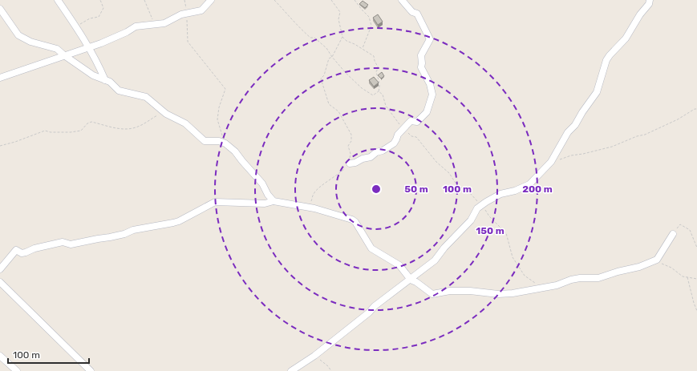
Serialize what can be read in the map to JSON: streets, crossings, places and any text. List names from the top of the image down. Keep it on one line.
{"scale_bar":"100 m","rings":["50 m","100 m","200 m","150 m"]}
